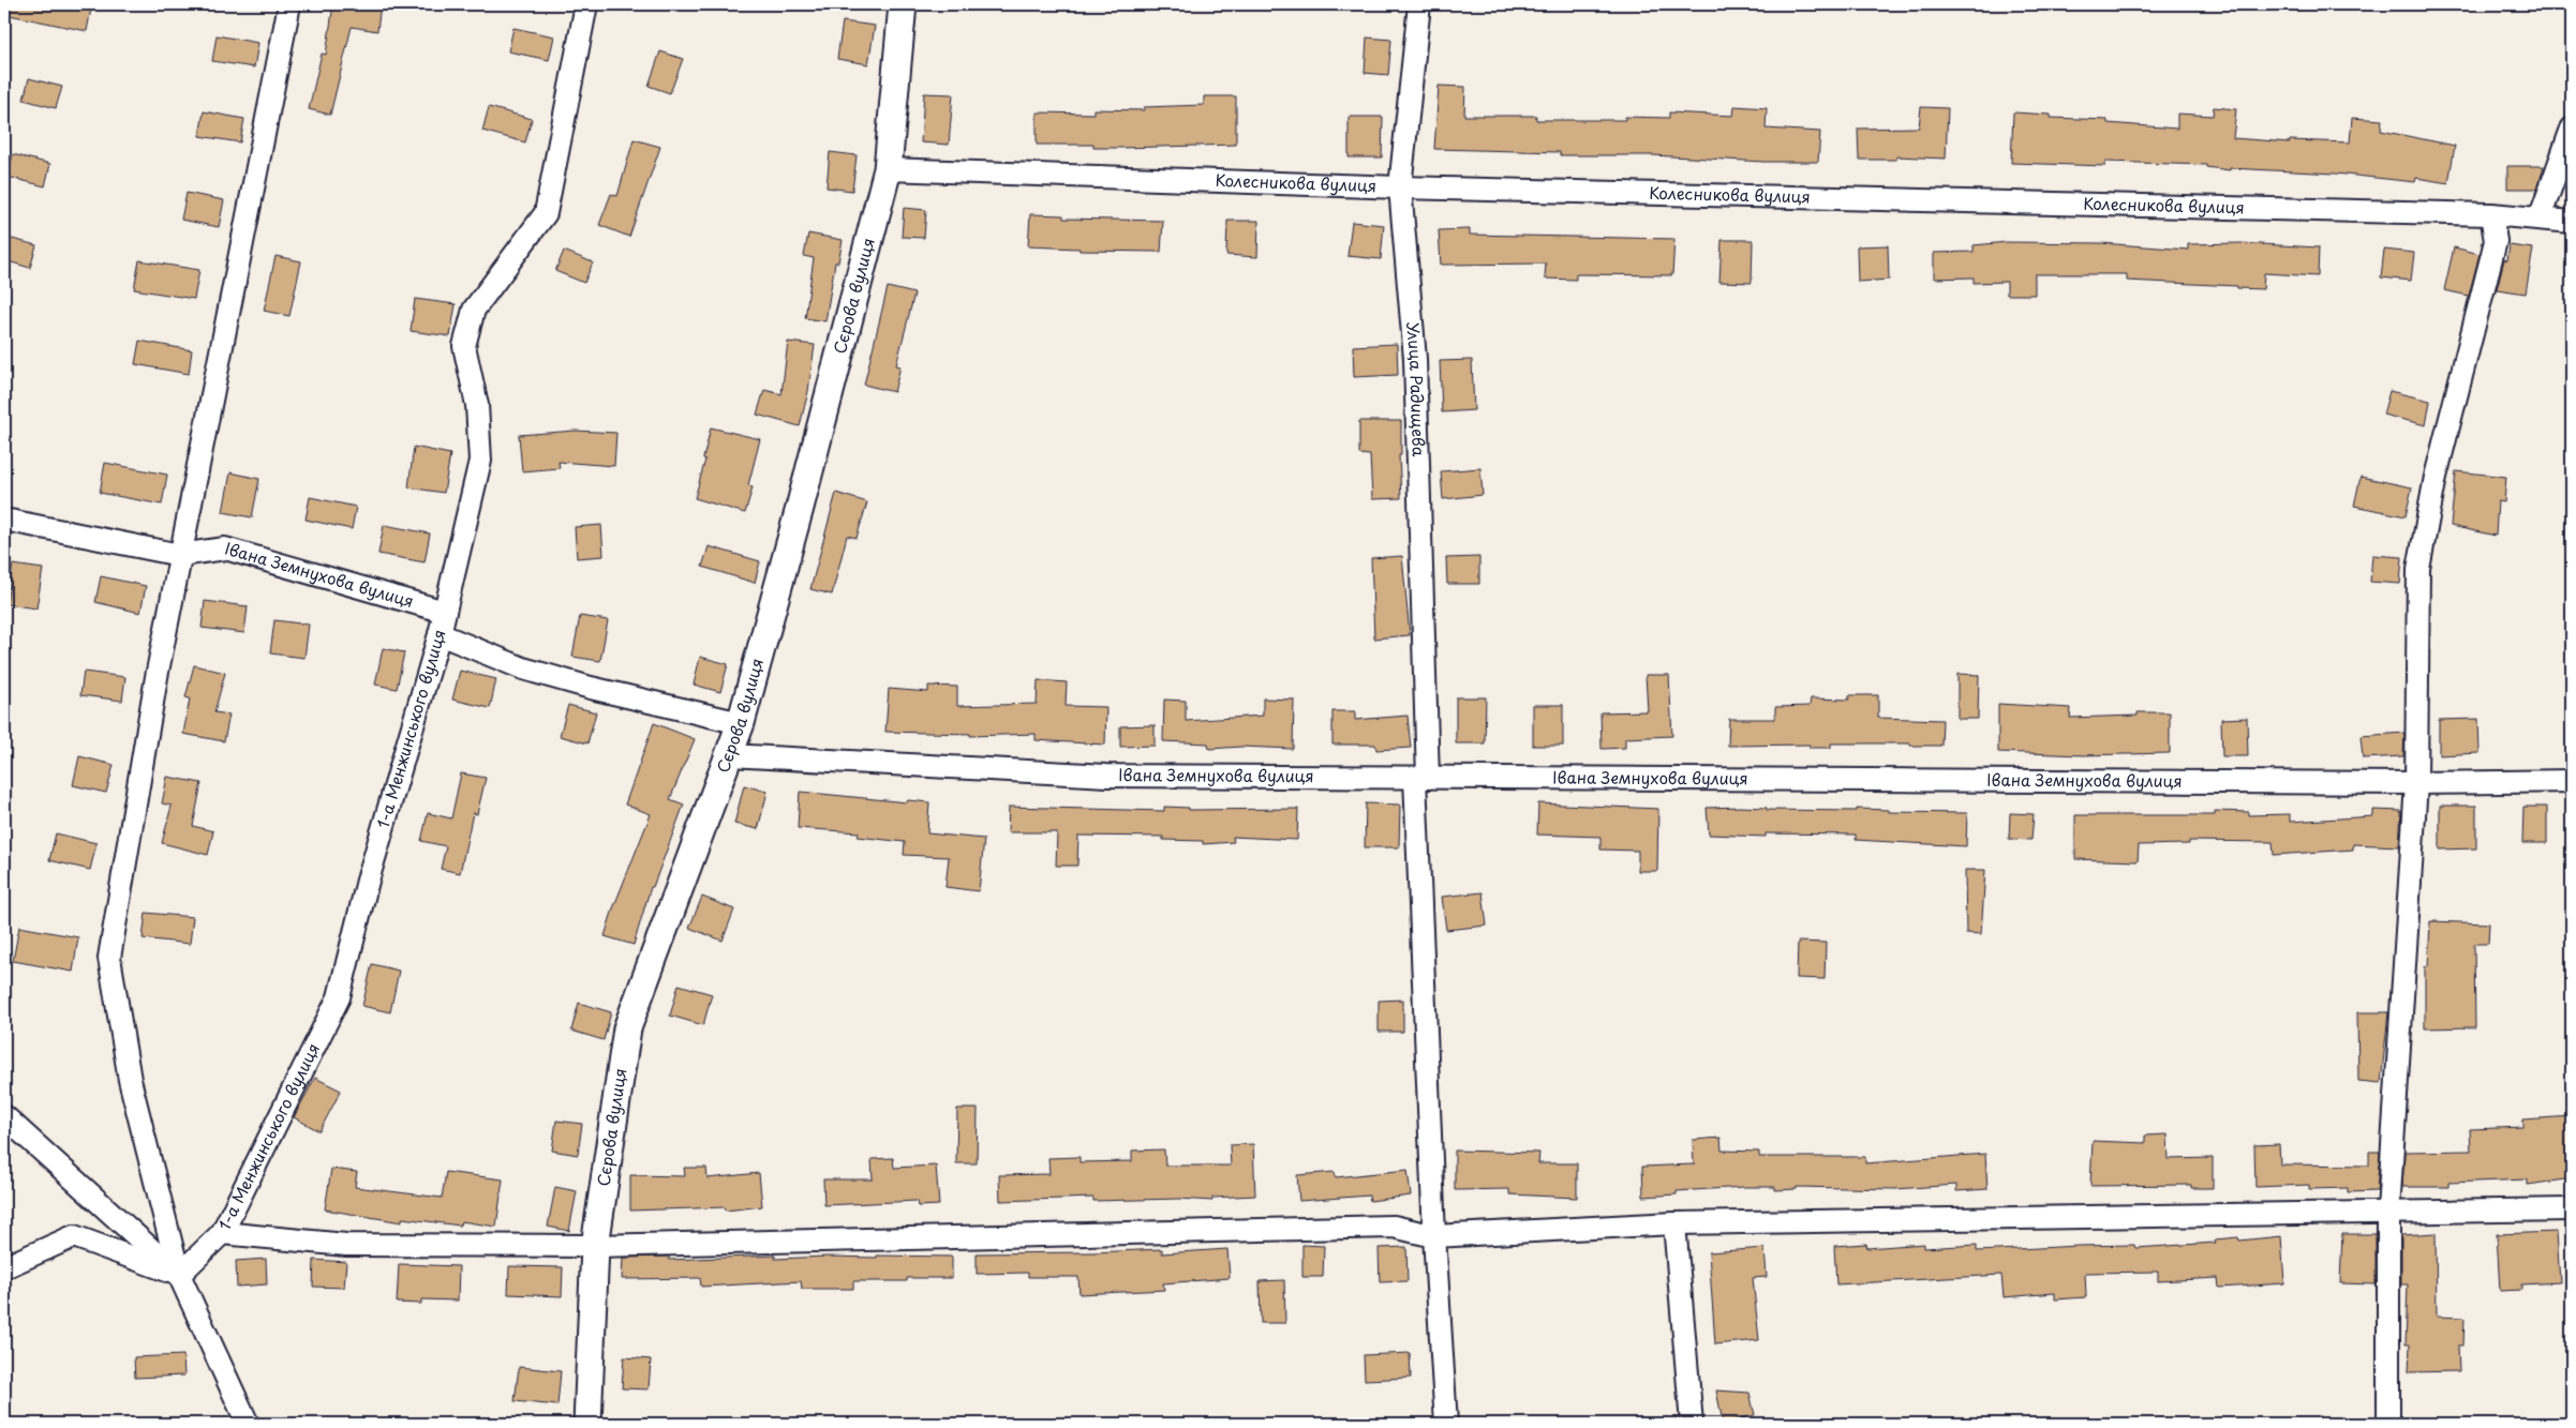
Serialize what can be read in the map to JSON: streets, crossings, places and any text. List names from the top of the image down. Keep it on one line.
{"streets":{"street":["Колесникова вулиця","Сєрова вулиця","Улица Радищева","Івана Земнухова вулиця","1-а Менжинського вулиця"]},"crossings":[["Колесникова вулиця","Сєрова вулиця"],["Колесникова вулиця","Улица Радищева"],["Сєрова вулиця","Івана Земнухова вулиця"],["Улица Радищева","Івана Земнухова вулиця"],["Івана Земнухова вулиця","1-а Менжинського вулиця"]]}
